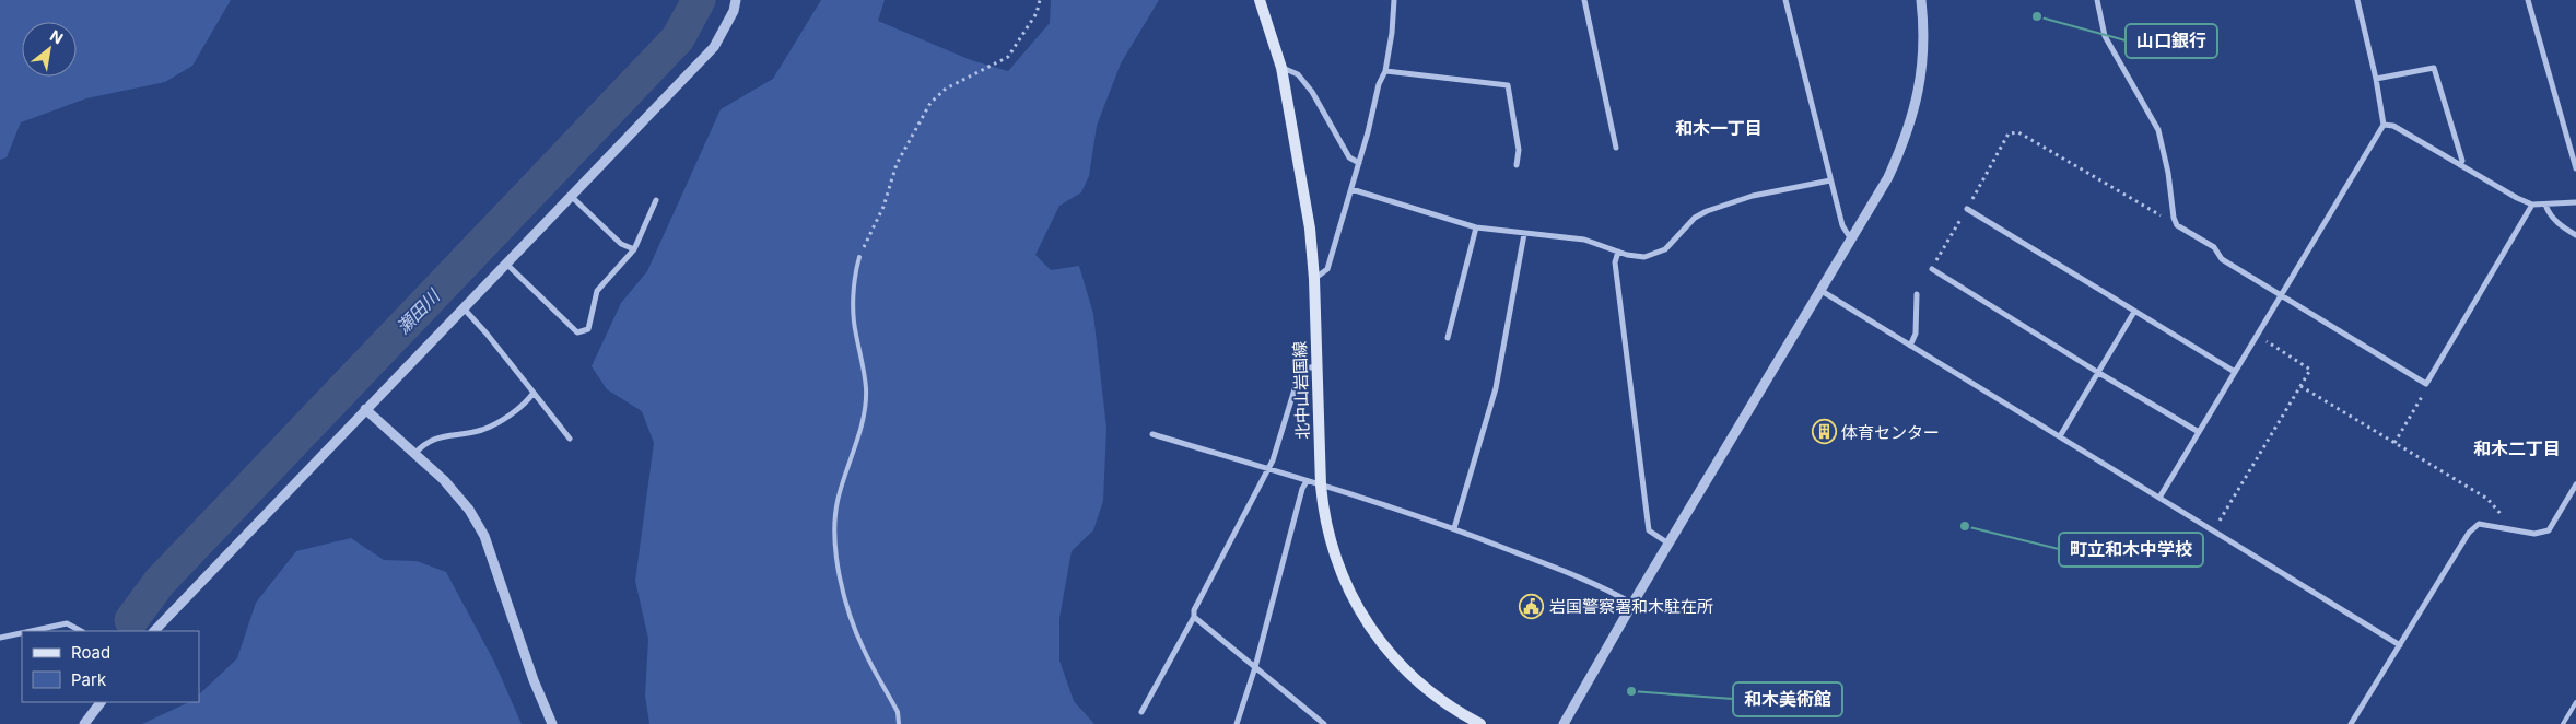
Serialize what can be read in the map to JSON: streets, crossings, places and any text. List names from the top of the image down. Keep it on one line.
{"streets":{"main road":["北中山岩国線"]},"districts":["和木一丁目","和木二丁目"],"water":["瀬田川"],"places":{"other":["山口銀行","町立和木中学校","和木美術館"],"building":["体育センター"],"public building":["岩国警察署和木駐在所"]},"legend":["Road","Park"],"north":"top right"}
